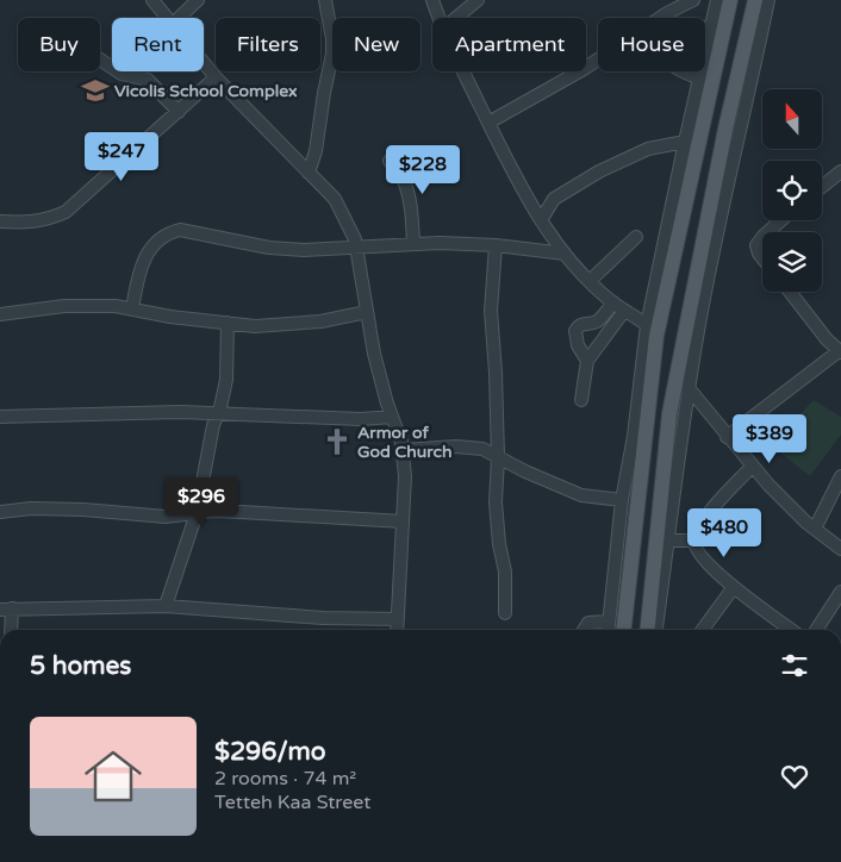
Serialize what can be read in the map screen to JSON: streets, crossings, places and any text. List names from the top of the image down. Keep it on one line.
{"places":{"school or university":["Vicolis School Complex"],"church":["Armor of God Church"]},"north":"top","page":{"chip":["Buy","Rent","Filters","New","Apartment","House"],"price":["$247","$228","$389","$296","$480"],"heading":"5 homes","list":[{"name":"$296/mo","note":"2 rooms · 74 m² · Tetteh Kaa Street"}]}}
